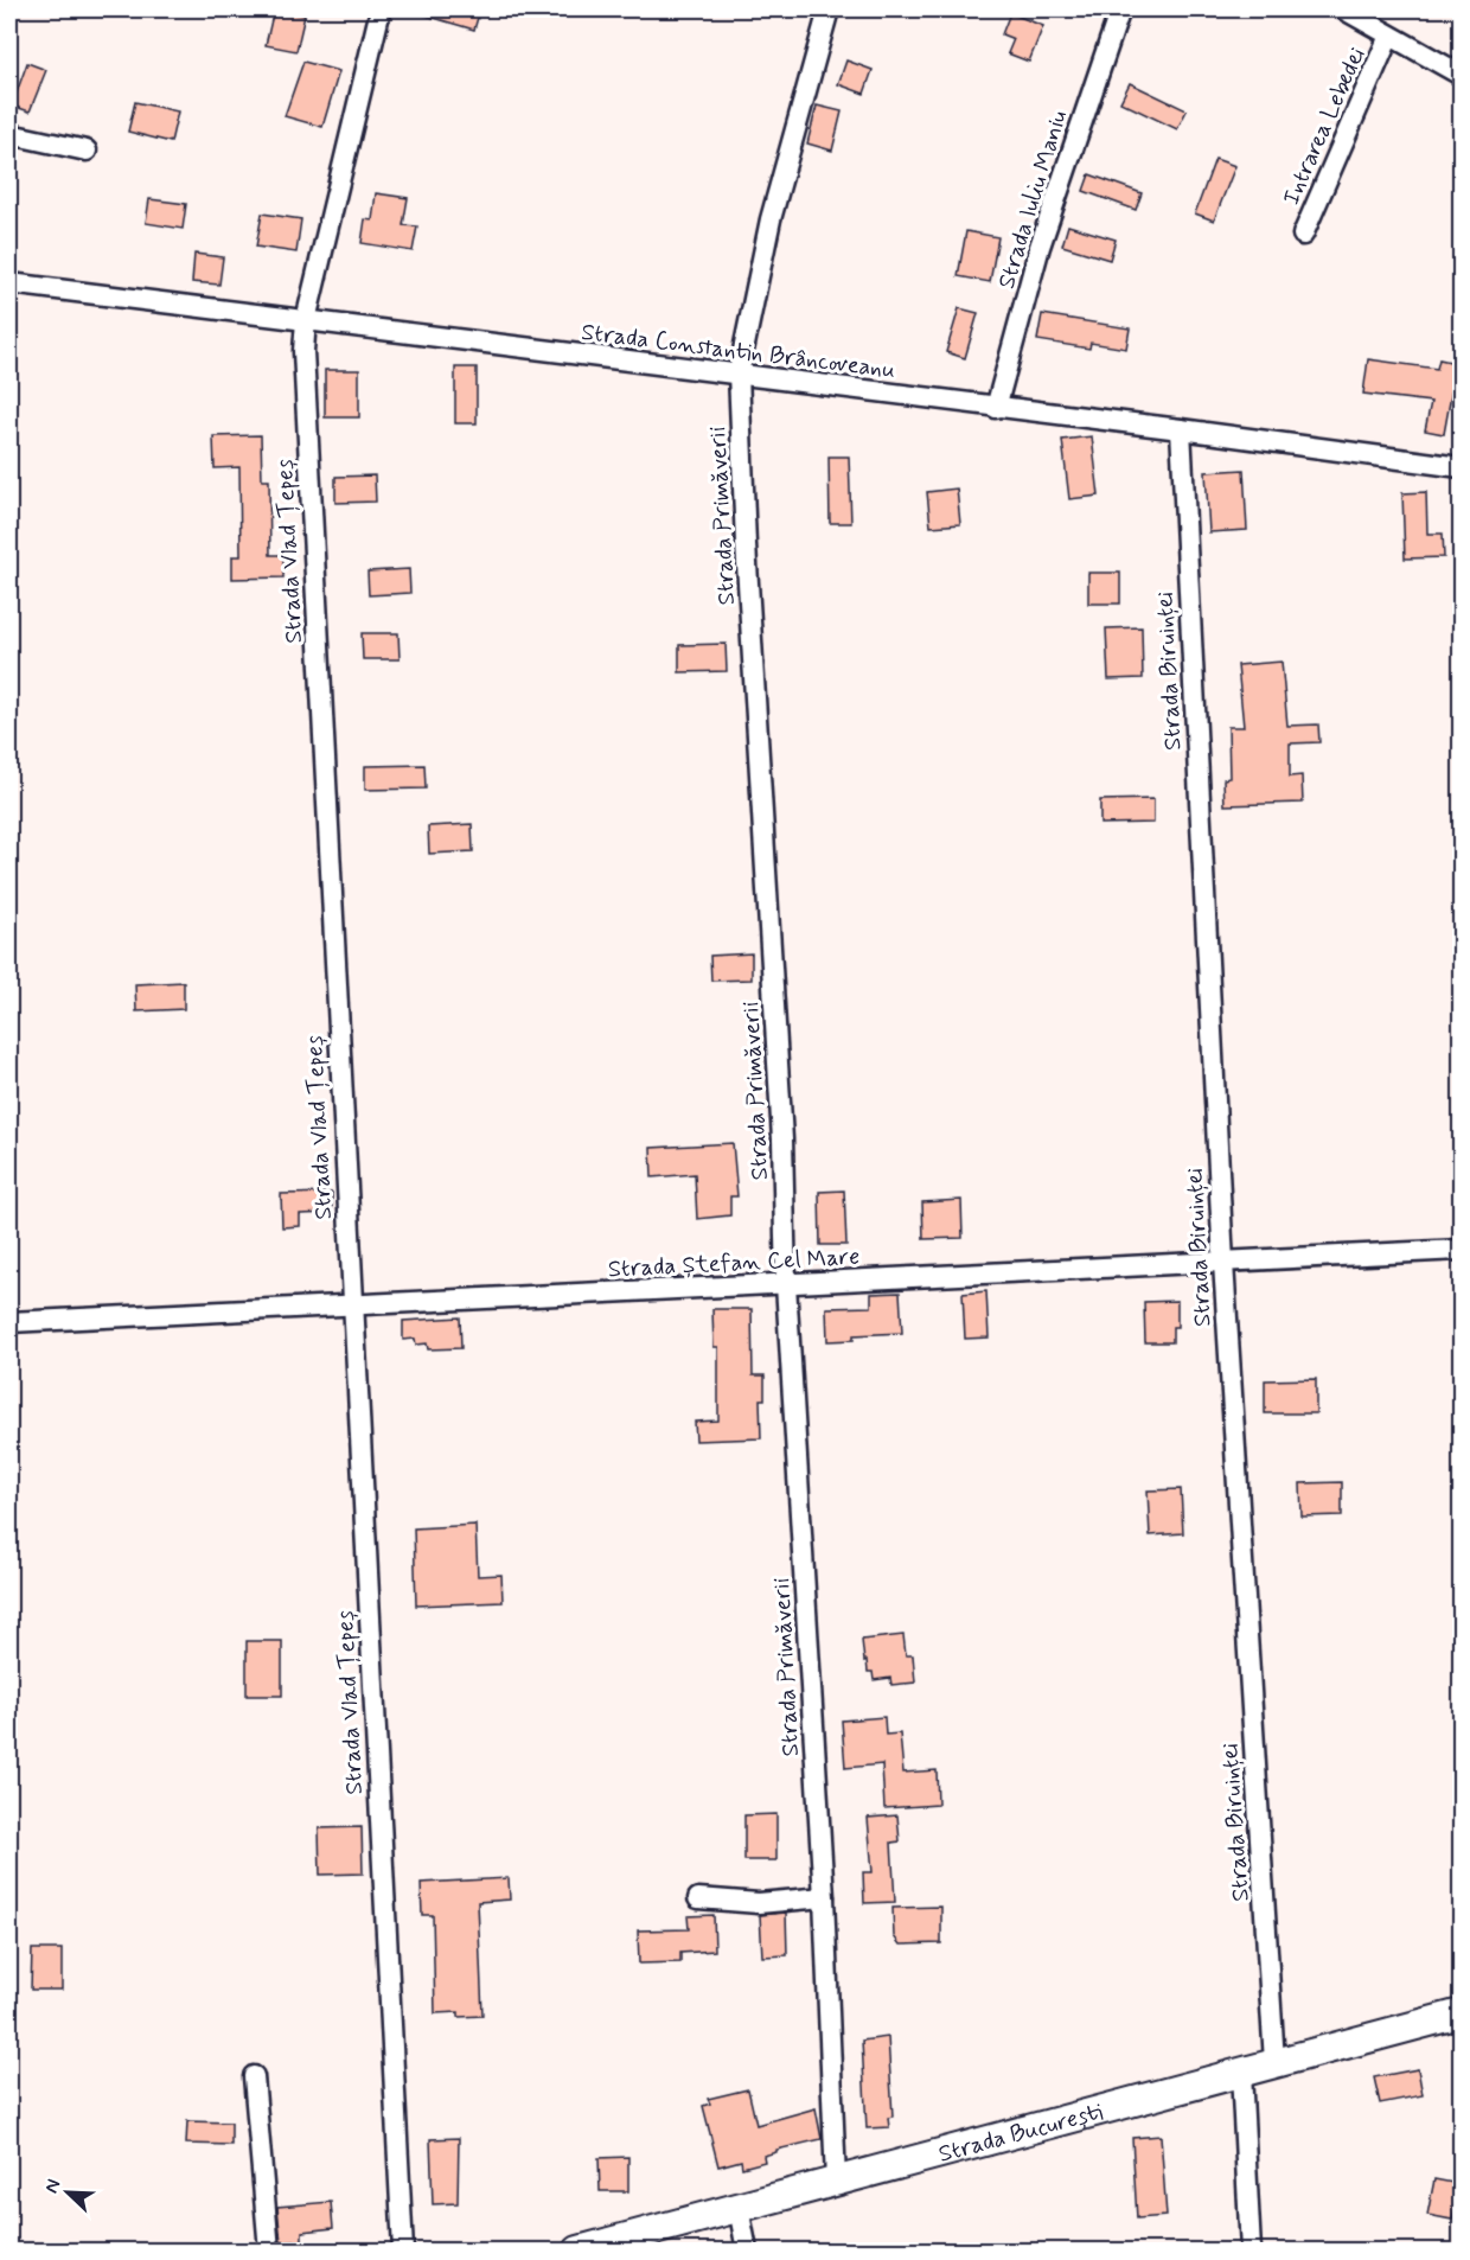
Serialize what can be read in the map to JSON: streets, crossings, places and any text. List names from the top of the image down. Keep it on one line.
{"streets":{"main road":["Strada București"],"street":["Intrarea Lebedei","Strada Iuliu Maniu","Strada Constantin Brâncoveanu","Strada Primăverii","Strada Vlad Țepeș","Strada Biruinței","Strada Ștefan Cel Mare"]},"crossings":[["Strada Iuliu Maniu","Strada Constantin Brâncoveanu"],["Strada Constantin Brâncoveanu","Strada Primăverii"],["Strada Constantin Brâncoveanu","Strada Vlad Țepeș"],["Strada Constantin Brâncoveanu","Strada Biruinței"],["Strada Primăverii","Strada Ștefan Cel Mare"],["Strada Primăverii","Strada București"],["Strada Vlad Țepeș","Strada Ștefan Cel Mare"],["Strada Biruinței","Strada Ștefan Cel Mare"],["Strada Biruinței","Strada București"]],"north":"top left"}
